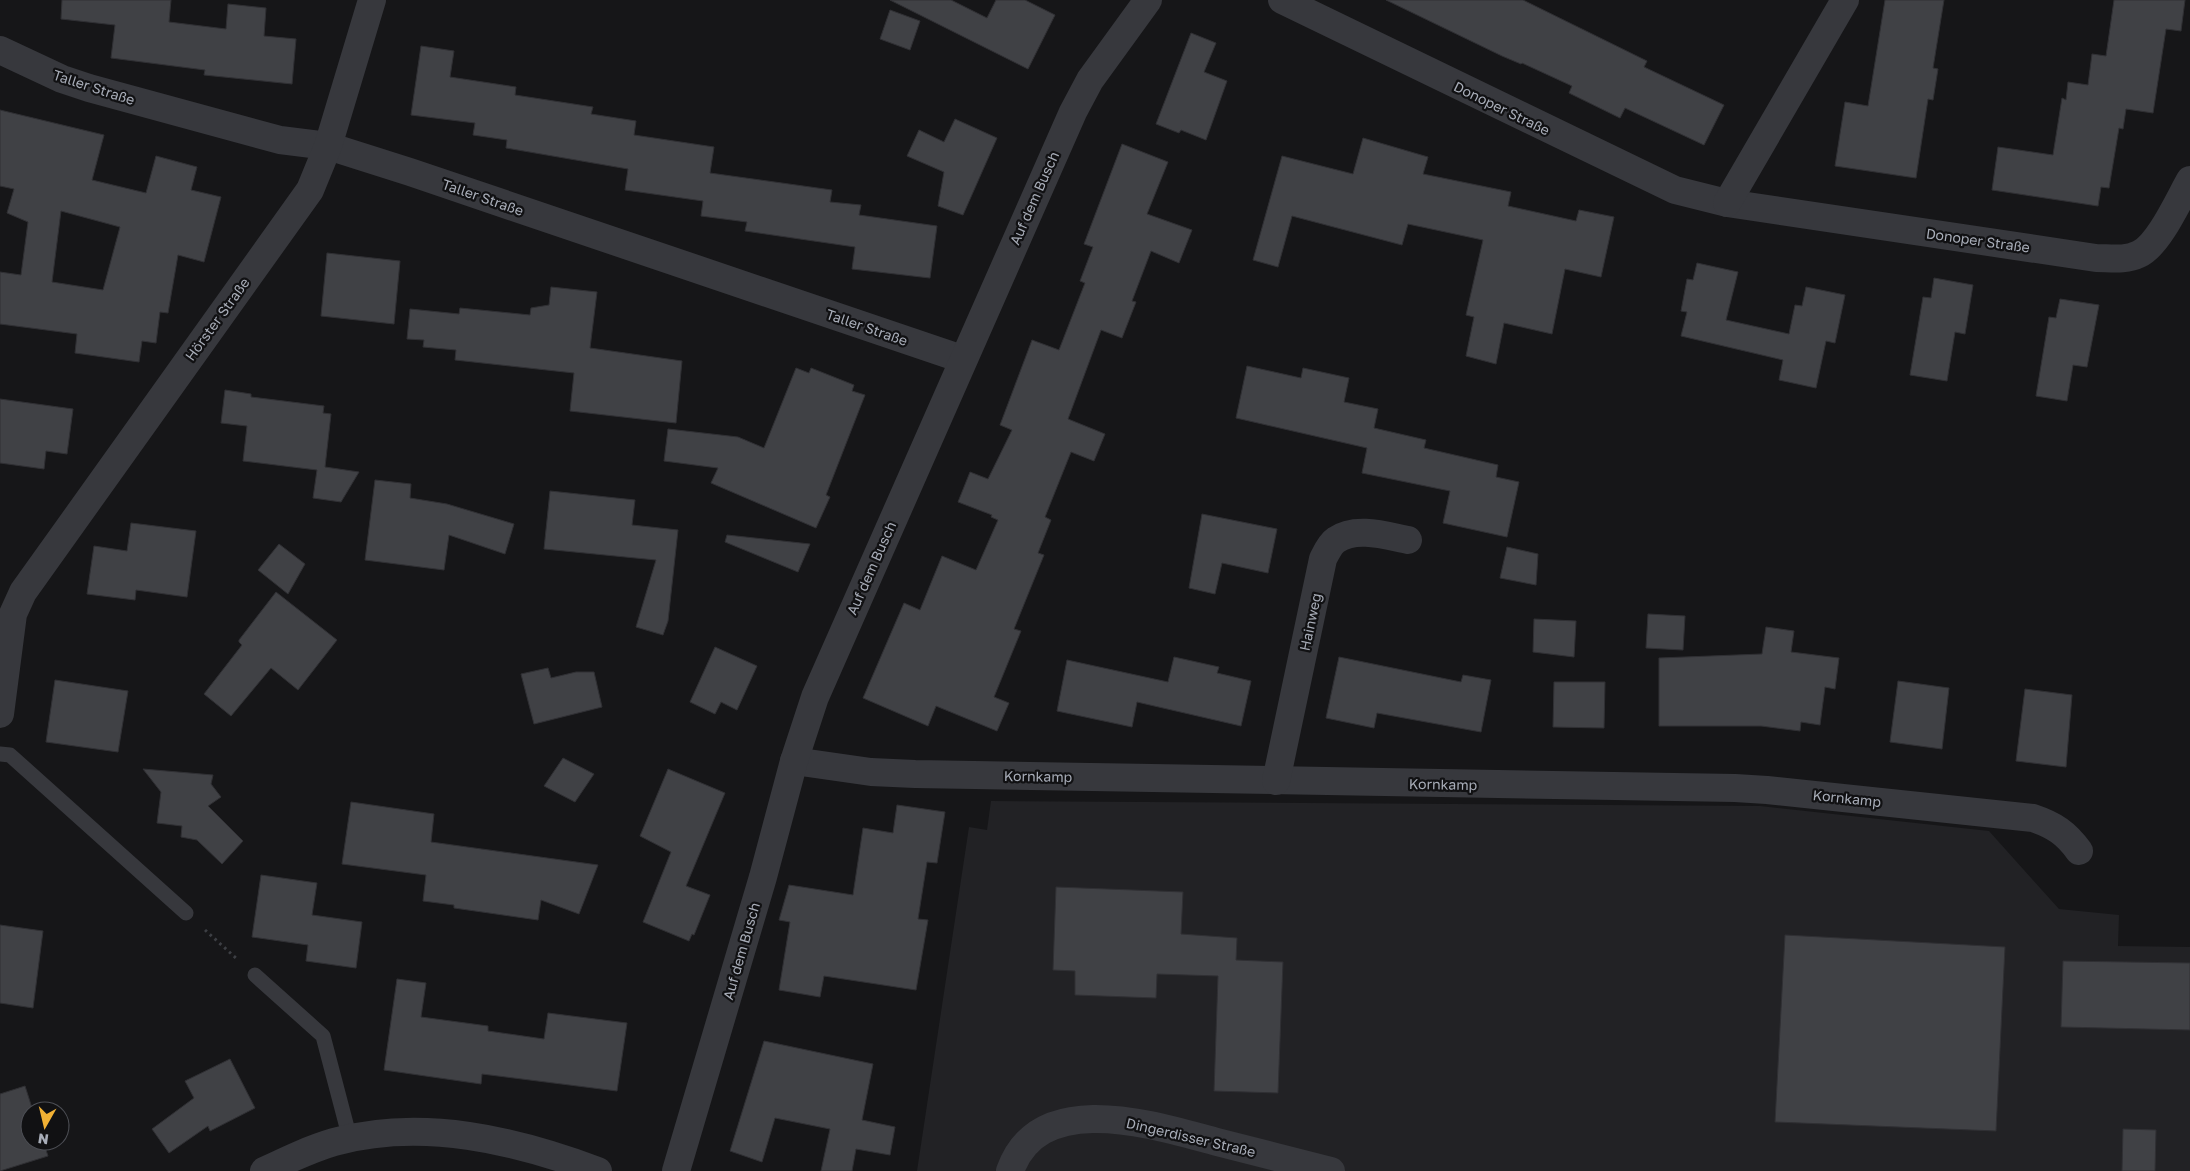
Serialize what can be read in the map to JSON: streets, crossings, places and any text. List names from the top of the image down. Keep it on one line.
{"streets":{"street":["Taller Straße","Donoper Straße","Auf dem Busch","Hörster Straße","Hainweg","Kornkamp","Dingerdisser Straße"]},"crossings":[["Taller Straße","Auf dem Busch"],["Taller Straße","Hörster Straße"],["Auf dem Busch","Kornkamp"],["Hainweg","Kornkamp"]],"north":"bottom"}
